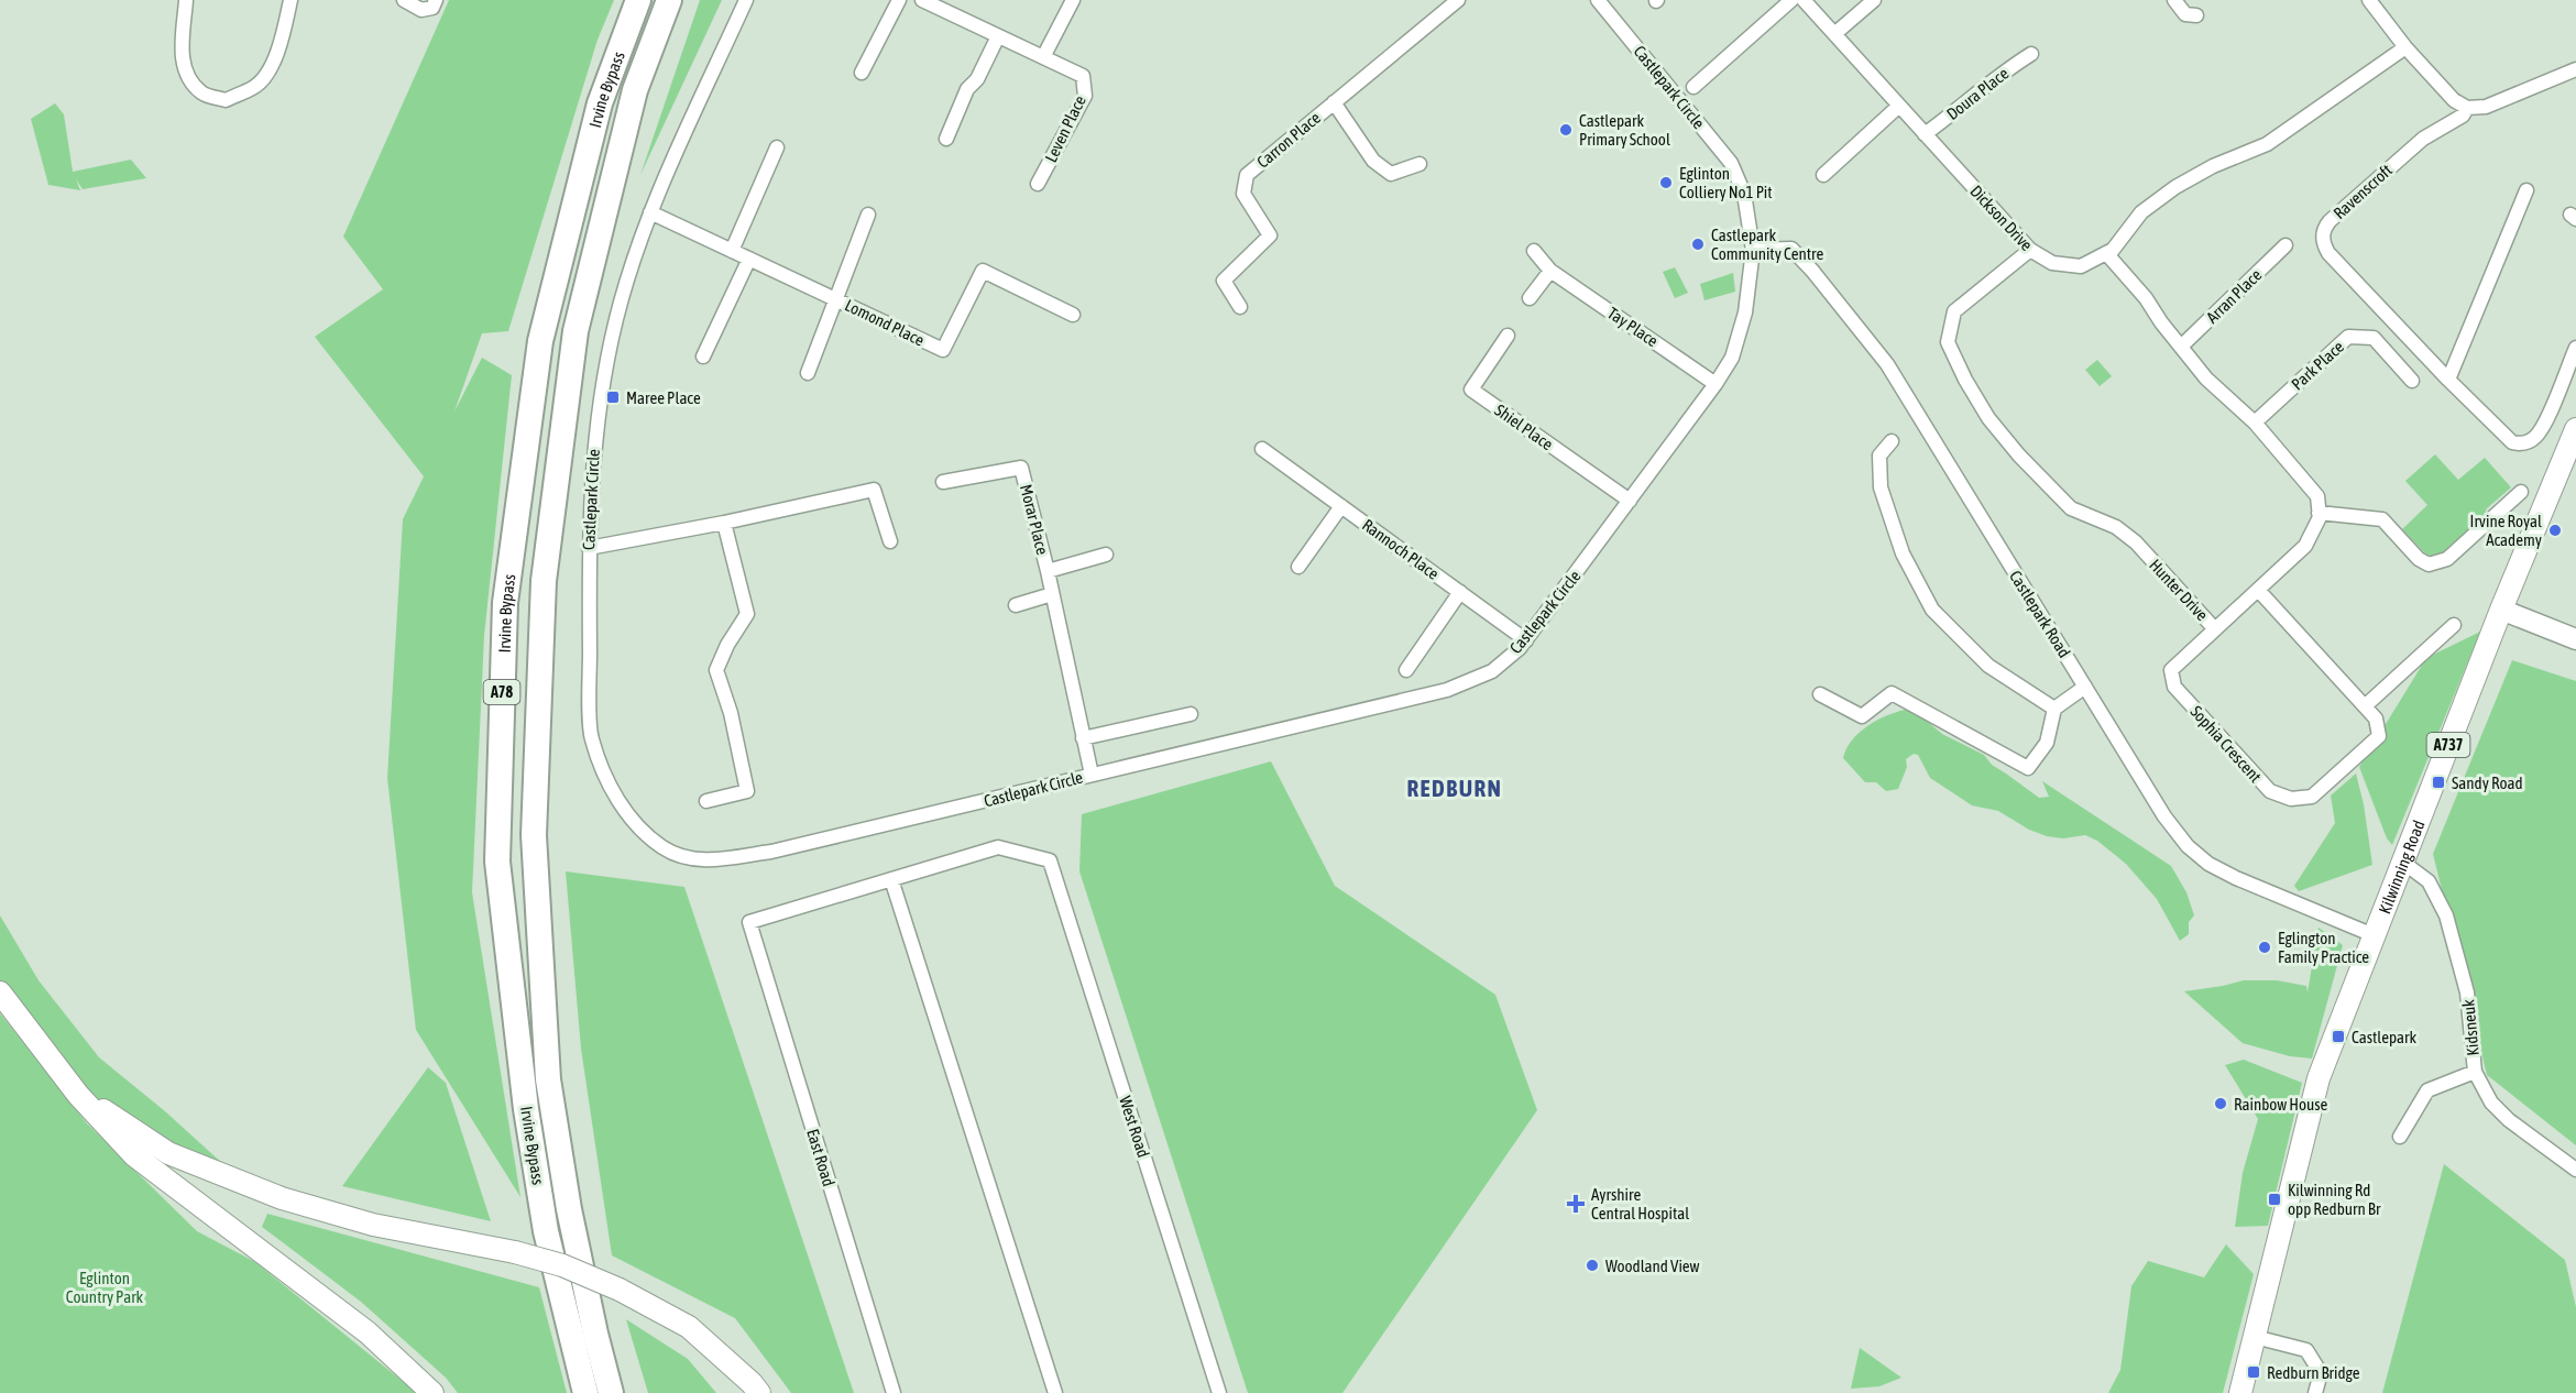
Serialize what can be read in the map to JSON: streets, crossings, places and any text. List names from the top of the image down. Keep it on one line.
{"streets":{"highway":["Irvine Bypass","A78"],"main road":["A737","Kilwinning Road"],"street":["Castlepark Circle","Doura Place","Leven Place","Carron Place","Ravenscroft","Dickson Drive","Arran Place","Lomond Place","Tay Place","Park Place","Shiel Place","Morar Place","Rannoch Place","Hunter Drive","Castlepark Road","Sophia Crescent","Kidsneuk","West Road","East Road"]},"crossings":[["Castlepark Circle","Lomond Place"],["Castlepark Circle","Tay Place"],["Castlepark Circle","Shiel Place"],["Castlepark Circle","Morar Place"],["Castlepark Circle","Rannoch Place"],["Castlepark Circle","Castlepark Road"],["Doura Place","Dickson Drive"],["Dickson Drive","Hunter Drive"],["Hunter Drive","Sophia Crescent"],["Castlepark Road","Kilwinning Road"],["Kilwinning Road","Kidsneuk"],["West Road","East Road"]],"districts":["REDBURN"],"parks":["Eglinton Country Park"],"places":{"other":["Castlepark Primary School","Eglinton Colliery No1 Pit","Castlepark Community Centre","Irvine Royal Academy","Eglington Family Practice","Rainbow House","Woodland View"],"transit":["Maree Place","Sandy Road","Castlepark","Kilwinning Rd opp Redburn Br","Redburn Bridge"],"health":["Ayrshire Central Hospital"]}}
